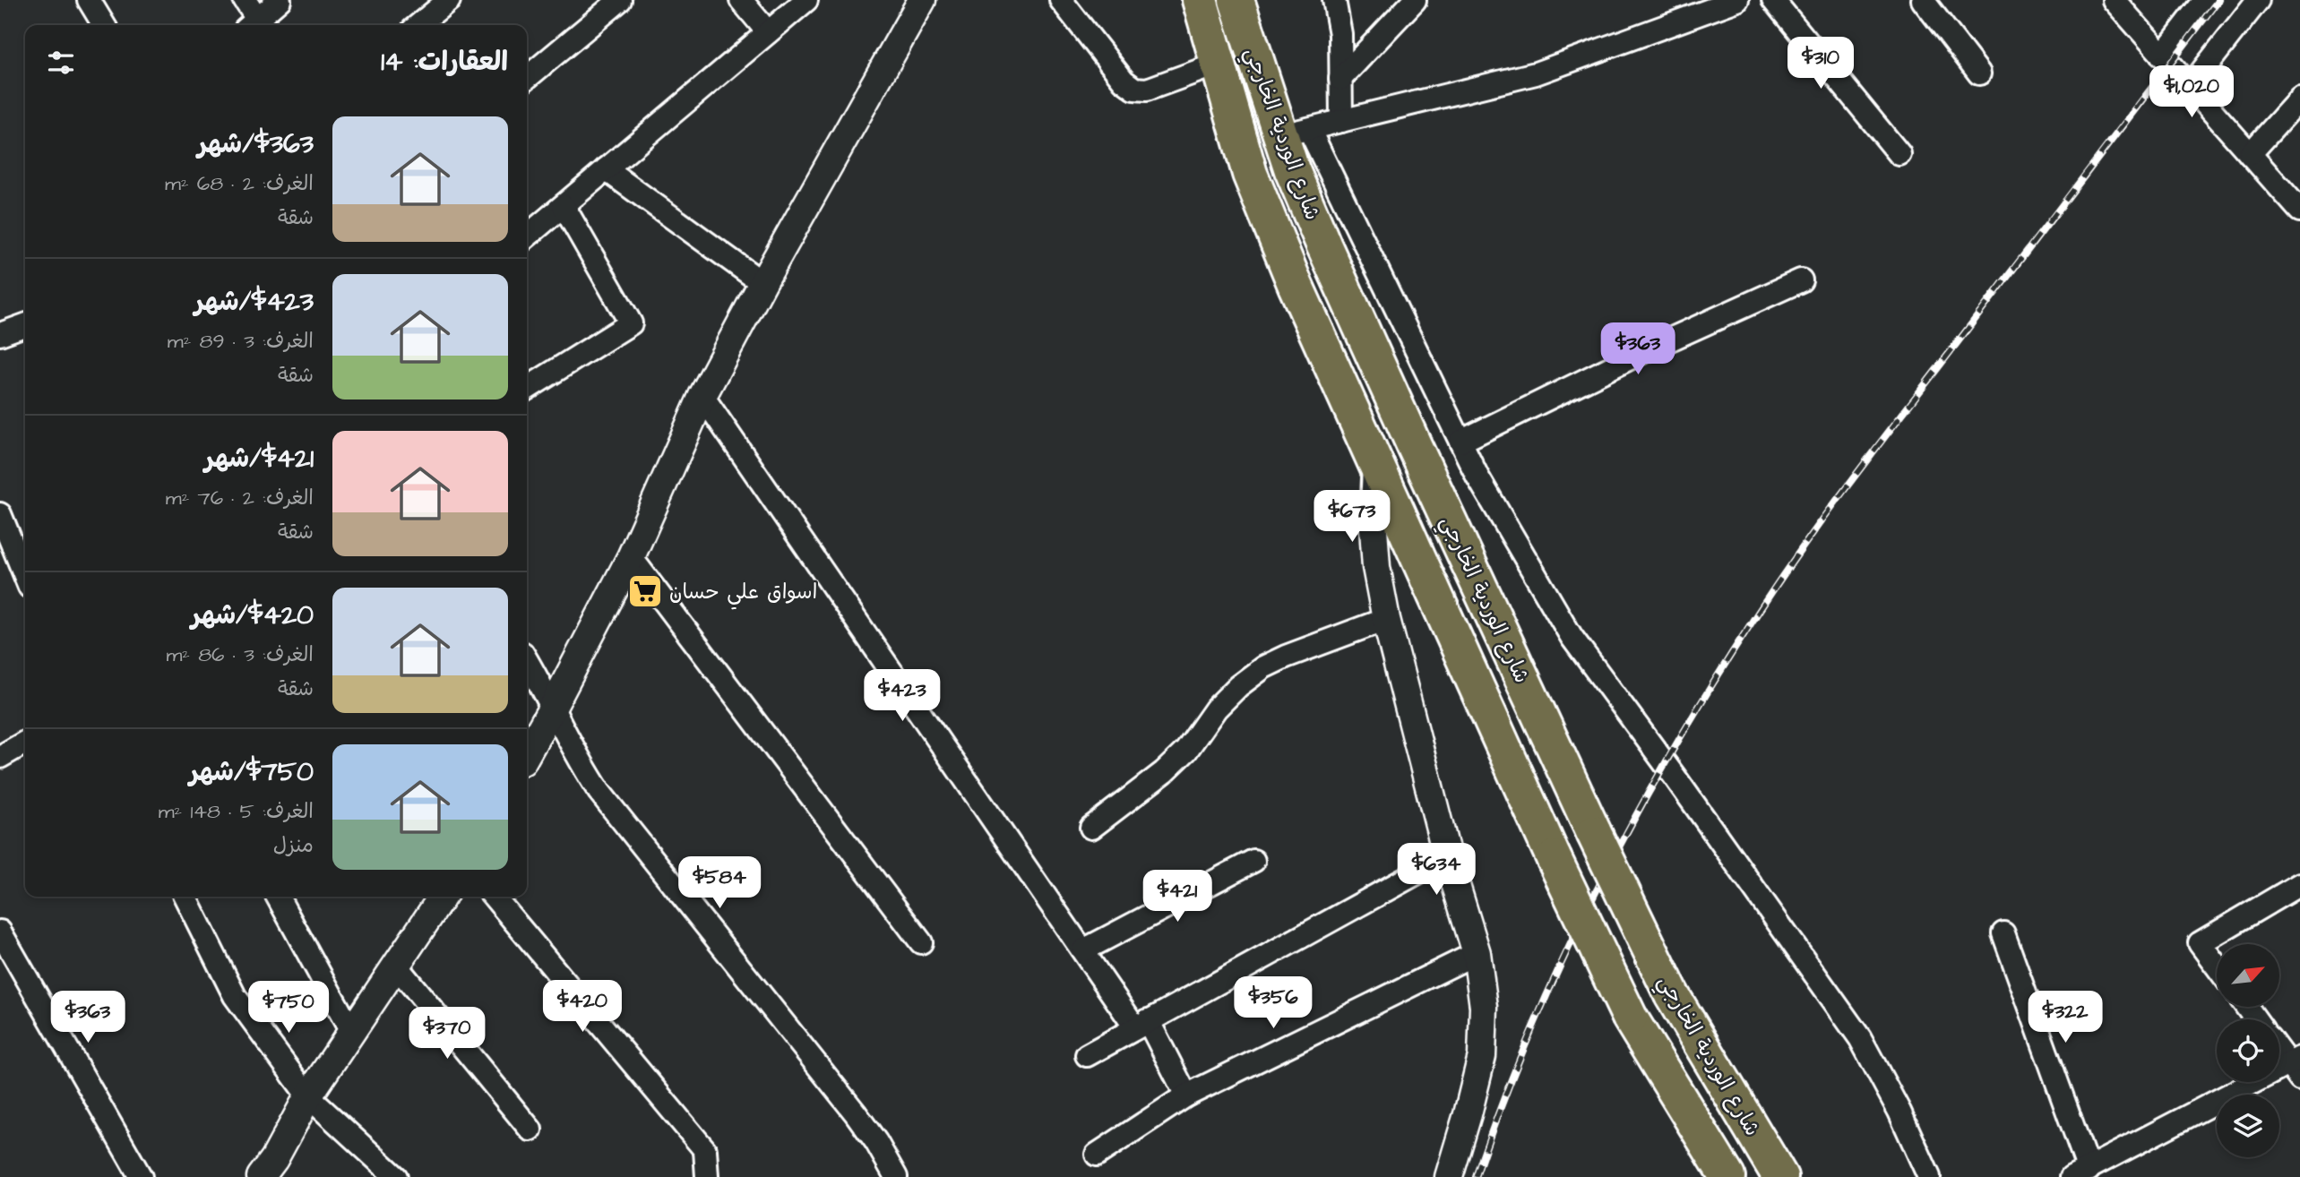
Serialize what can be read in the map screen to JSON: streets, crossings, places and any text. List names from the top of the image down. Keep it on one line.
{"streets":{"main road":["شارع الوردية الخارجي"]},"places":{"supermarket":["اسواق علي حسان"]},"north":"top right","page":{"heading":"العقارات: 14","price":["$310","$1,020","$363","$673","$423","$634","$584","$421","$356","$420","$750","$363","$322","$370"],"list":[{"name":"$363/شهر","note":"الغرف: 2 · 68 m² · شقة"},{"name":"$423/شهر","note":"الغرف: 3 · 89 m² · شقة"},{"name":"$421/شهر","note":"الغرف: 2 · 76 m² · شقة"},{"name":"$420/شهر","note":"الغرف: 3 · 86 m² · شقة"},{"name":"$750/شهر","note":"الغرف: 5 · 148 m² · منزل"}]}}
